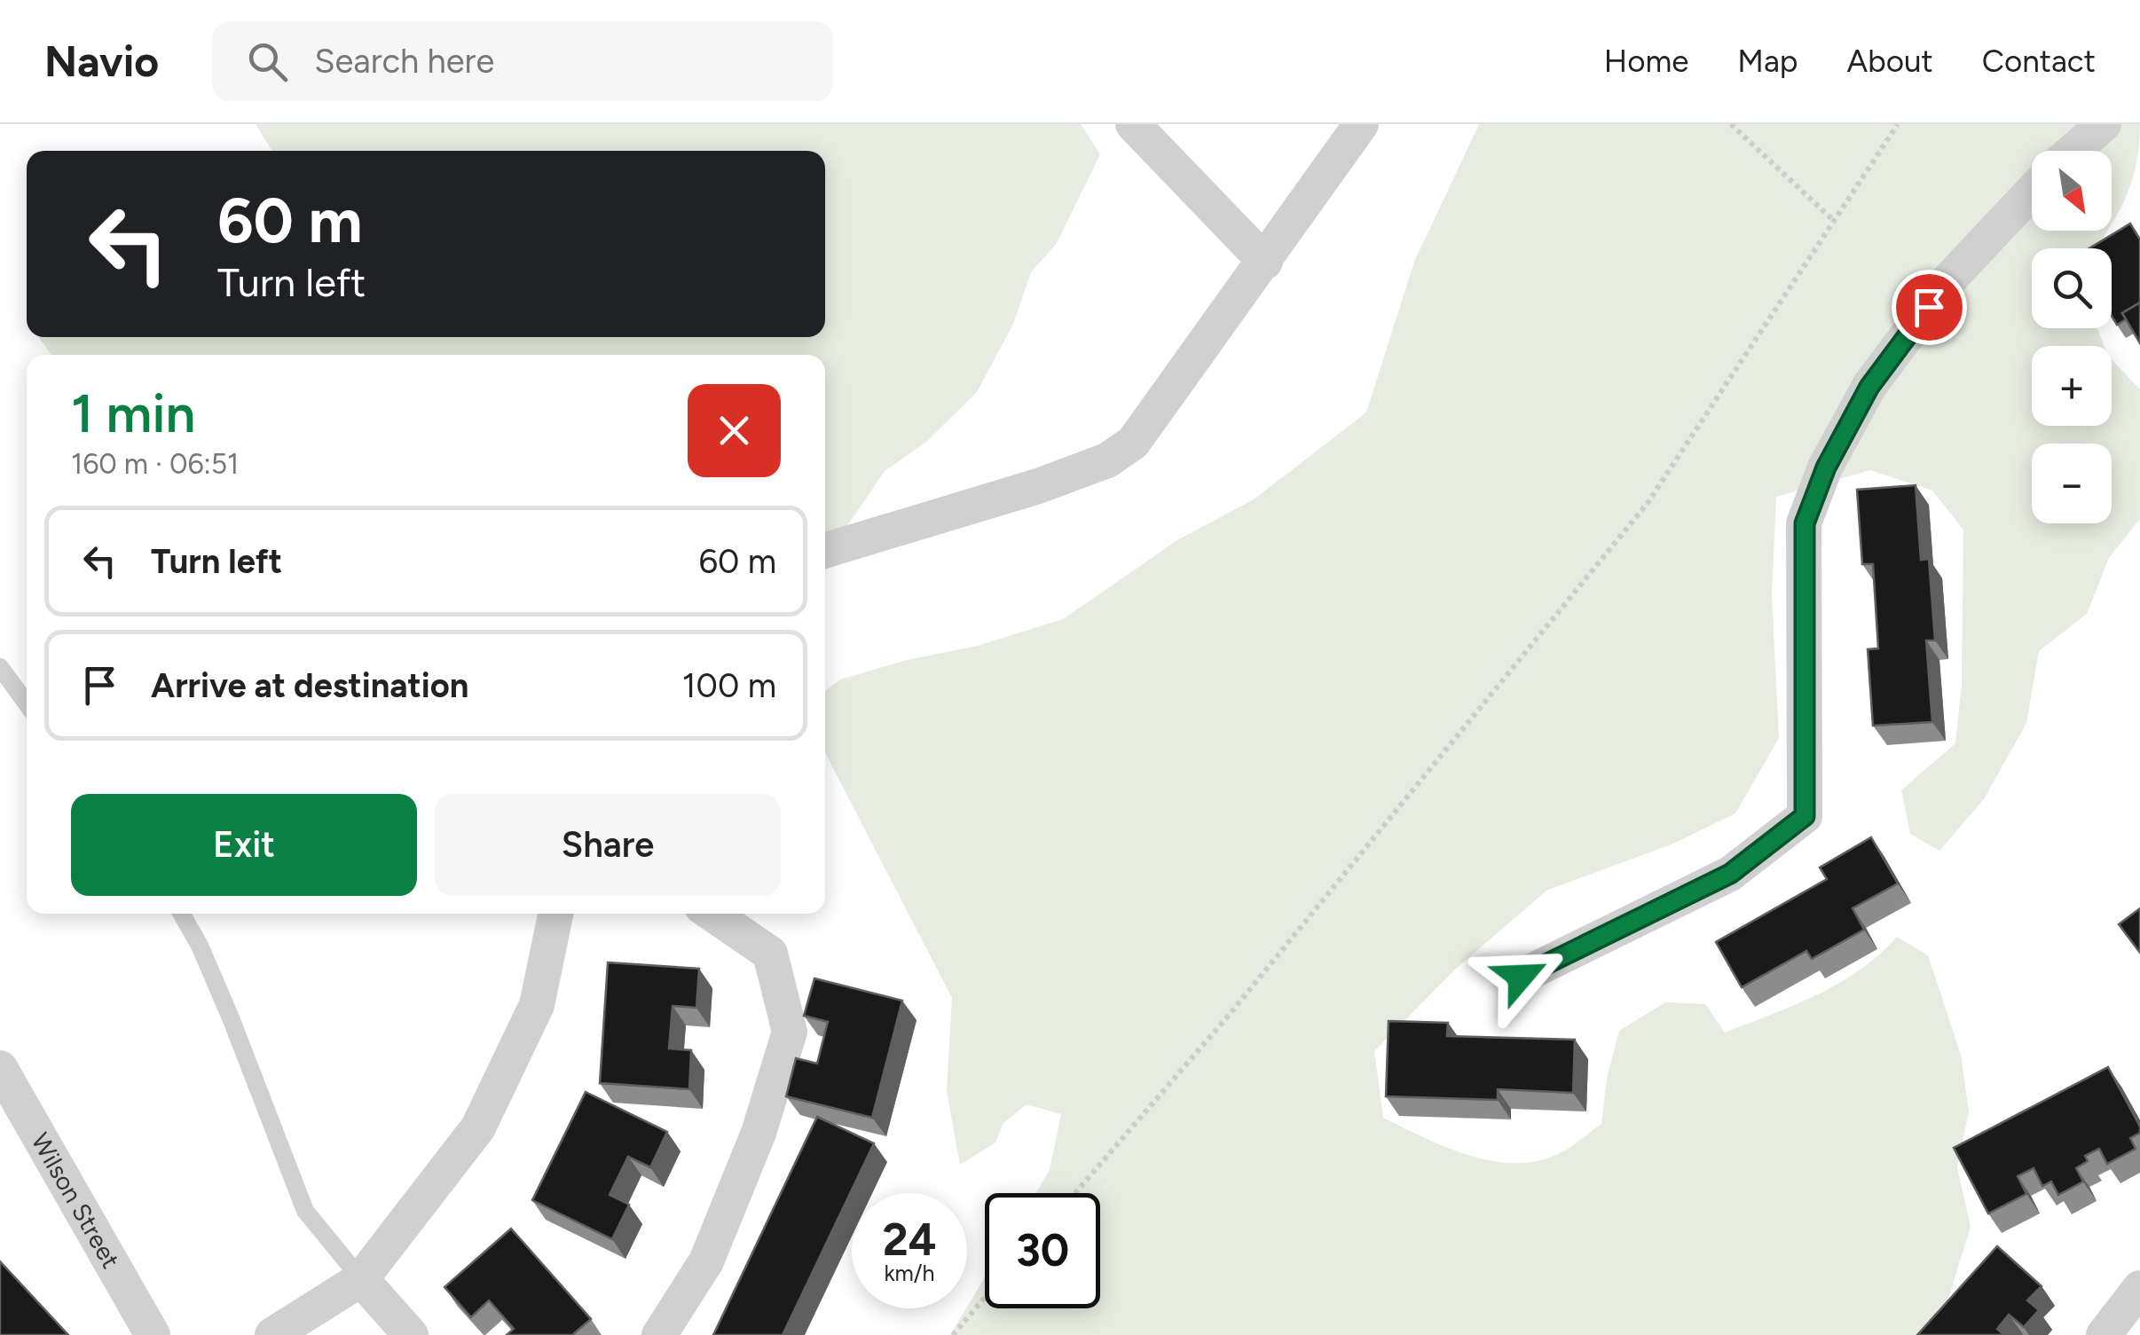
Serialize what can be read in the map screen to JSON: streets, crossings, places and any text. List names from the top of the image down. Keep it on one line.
{"streets":{"street":["Wilson Street"]},"north":"bottom right","page":{"header":"Navio","search":"Search here","nav":["Home","Map","About","Contact"],"map_buttons":["+","−"],"turn":["60 m","Turn left"],"heading":["1 min","160 m · 06:51"],"list":[{"name":"Turn left","value":"60 m"},{"name":"Arrive at destination","value":"100 m"}],"buttons":["Exit","Share"],"speed":"24 km/h","limit":"30"}}
